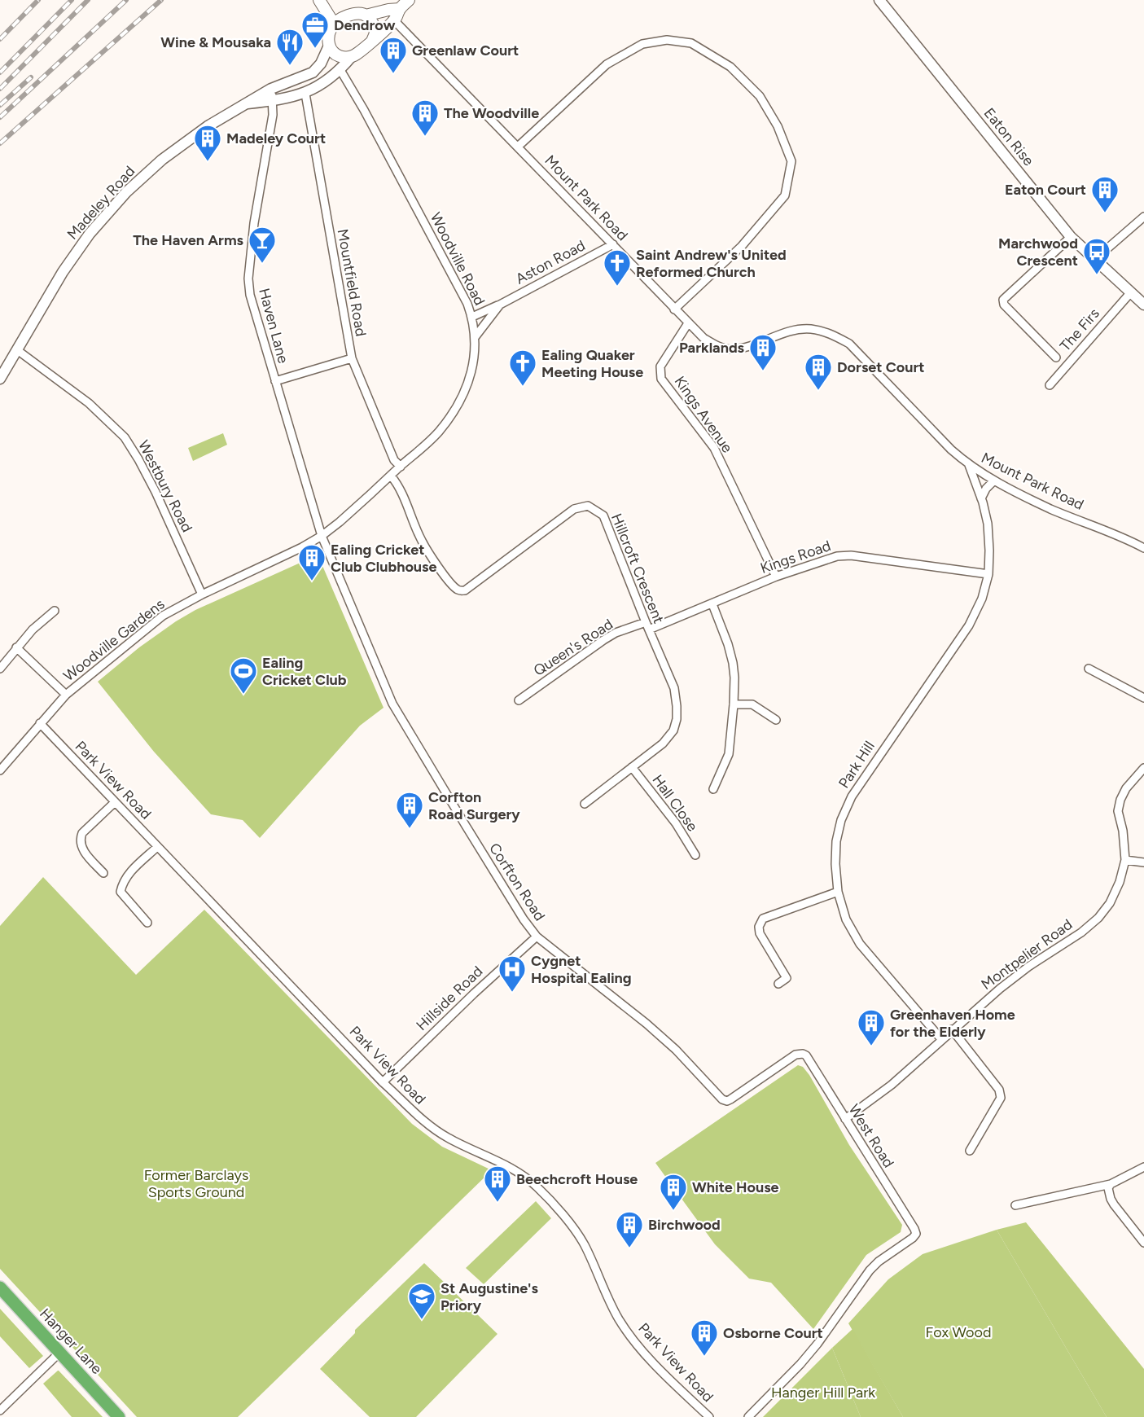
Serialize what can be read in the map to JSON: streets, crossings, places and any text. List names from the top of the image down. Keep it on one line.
{"streets":{"highway":["Hanger Lane"],"street":["Eaton Rise","Mount Park Road","Madeley Road","Woodville Road","Aston Road","Mountfield Road","Haven Lane","The Firs","Kings Avenue","Westbury Road","Kings Road","Hillcroft Crescent","Woodville Gardens","Queen's Road","Park Hill","Park View Road","Hall Close","Corfton Road","Montpelier Road","Hillside Road","West Road"]},"crossings":[["Eaton Rise","The Firs"],["Mount Park Road","Aston Road"],["Mount Park Road","Kings Avenue"],["Mount Park Road","Park Hill"],["Madeley Road","Woodville Road"],["Madeley Road","Mountfield Road"],["Madeley Road","Haven Lane"],["Madeley Road","Westbury Road"],["Woodville Road","Aston Road"],["Woodville Road","Mountfield Road"],["Woodville Road","Haven Lane"],["Woodville Road","Hillcroft Crescent"],["Woodville Road","Woodville Gardens"],["Woodville Road","Corfton Road"],["Haven Lane","Woodville Gardens"],["Haven Lane","Corfton Road"],["Kings Avenue","Kings Road"],["Westbury Road","Woodville Gardens"],["Kings Road","Hillcroft Crescent"],["Kings Road","Queen's Road"],["Kings Road","Park Hill"],["Hillcroft Crescent","Queen's Road"],["Hillcroft Crescent","Hall Close"],["Woodville Gardens","Park View Road"],["Woodville Gardens","Corfton Road"],["Park Hill","Montpelier Road"],["Park View Road","Hillside Road"],["Corfton Road","Hillside Road"],["Corfton Road","West Road"],["Montpelier Road","West Road"]],"parks":["Former Barclays Sports Ground","Fox Wood","Hanger Hill Park"],"places":{"office":["Dendrow"],"restaurant":["Wine & Mousaka"],"building":["Greenlaw Court","The Woodville","Madeley Court","Eaton Court","Parklands","Dorset Court","Ealing Cricket Club Clubhouse","Corfton Road Surgery","Greenhaven Home for the Elderly","Beechcroft House","White House","Birchwood","Osborne Court"],"bar":["The Haven Arms"],"bus stop":["Marchwood Crescent"],"church":["Saint Andrew's United Reformed Church","Ealing Quaker Meeting House"],"sports":["Ealing Cricket Club"],"hospital":["Cygnet Hospital Ealing"],"school or university":["St Augustine's Priory"]}}
